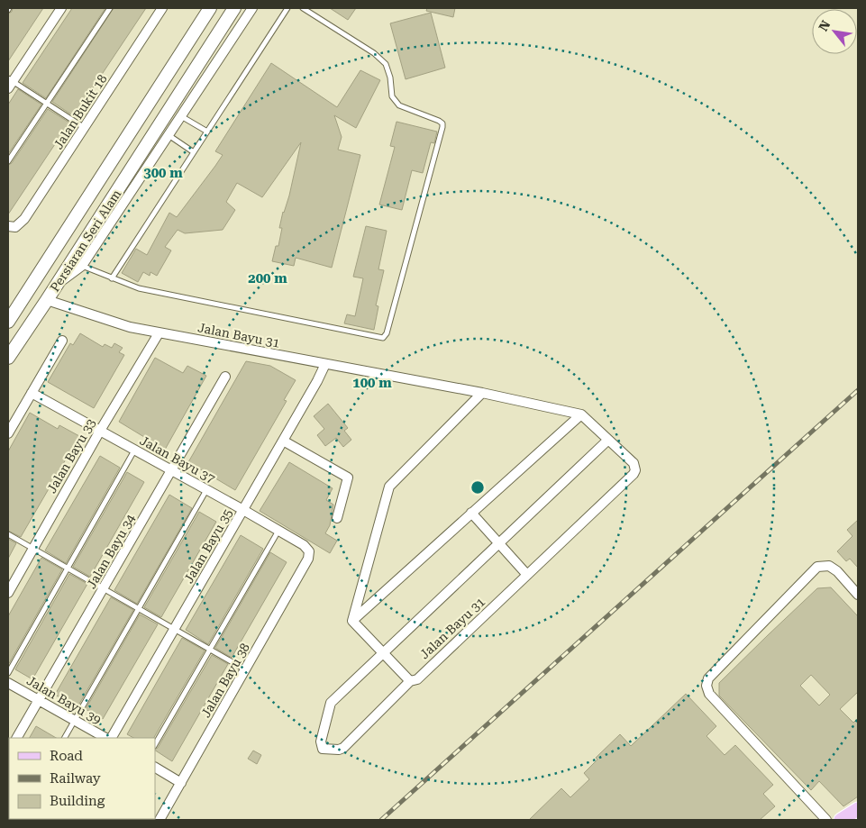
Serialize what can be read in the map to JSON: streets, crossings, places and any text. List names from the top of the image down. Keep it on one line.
{"streets":{"main road":["Persiaran Seri Alam"],"street":["Jalan Bukit 18","Jalan Bayu 31","Jalan Bayu 33","Jalan Bayu 37","Jalan Bayu 35","Jalan Bayu 34","Jalan Bayu 38","Jalan Bayu 39"]},"crossings":[["Persiaran Seri Alam","Jalan Bayu 31"],["Jalan Bayu 31","Jalan Bayu 33"],["Jalan Bayu 31","Jalan Bayu 35"],["Jalan Bayu 33","Jalan Bayu 37"],["Jalan Bayu 37","Jalan Bayu 35"],["Jalan Bayu 37","Jalan Bayu 34"],["Jalan Bayu 37","Jalan Bayu 38"],["Jalan Bayu 34","Jalan Bayu 39"]],"legend":["Road","Railway","Building"],"north":"top left","rings":["300 m","200 m","100 m"]}
